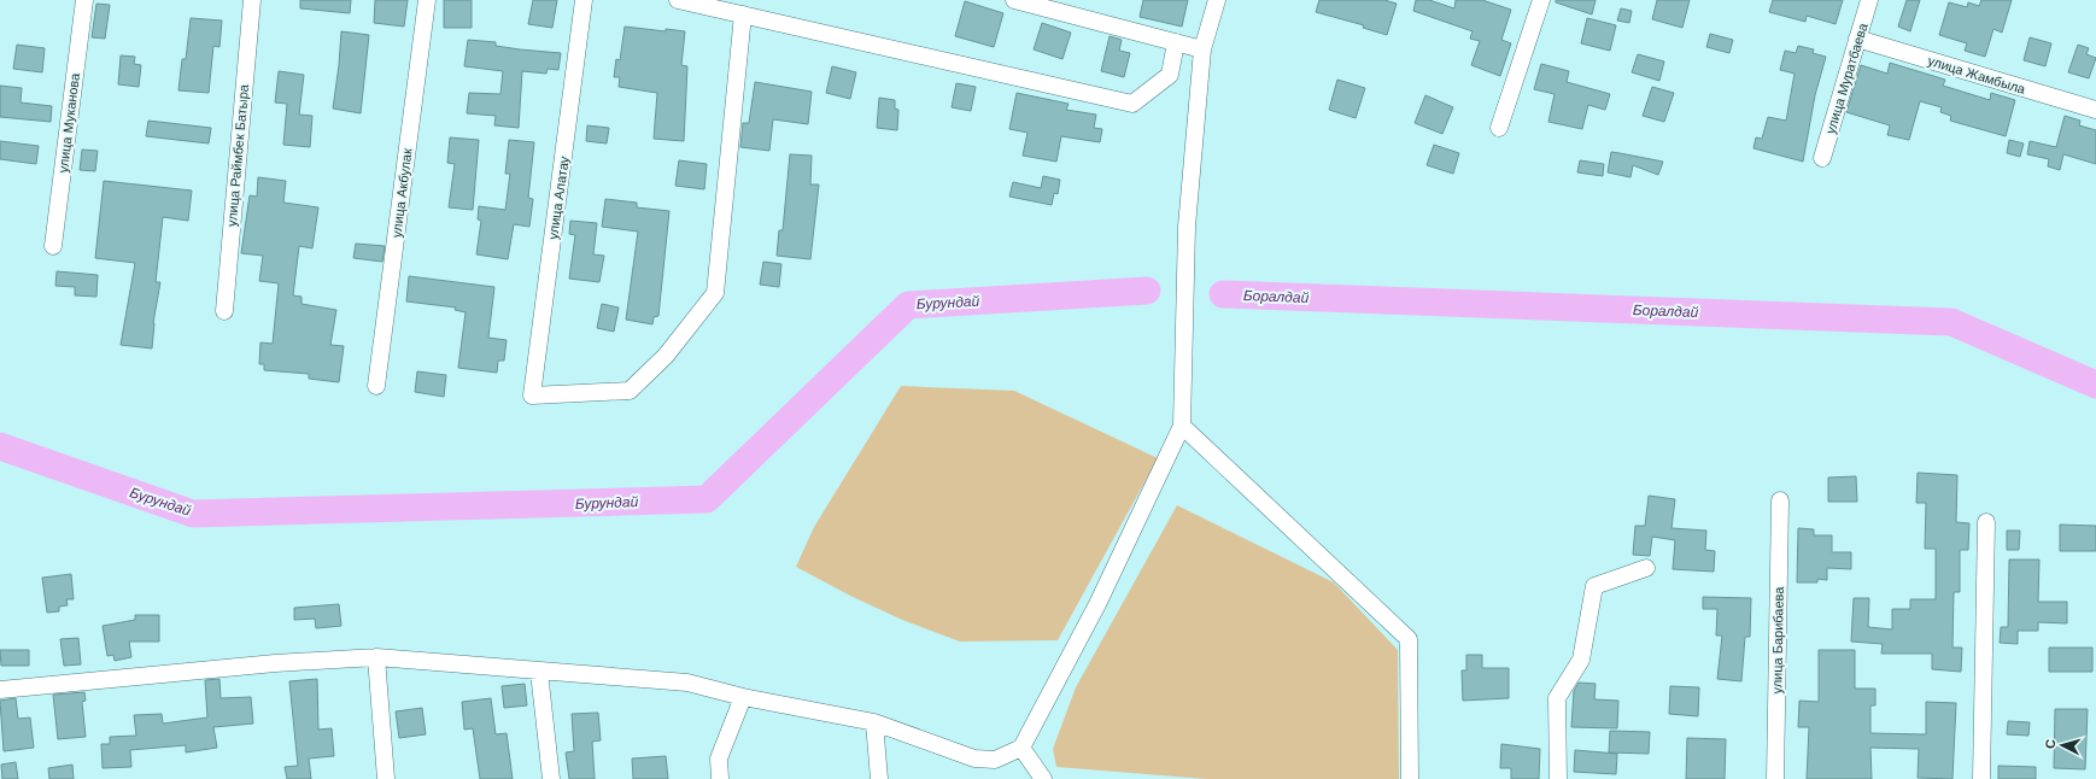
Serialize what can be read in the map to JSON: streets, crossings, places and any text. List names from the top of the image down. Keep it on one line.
{"streets":{"street":["улица Жамбыла","улица Муратбаева","улица Муканова","улица Раймбек Батыра","улица Акбулак","улица Алатау","улица Барибаева"]},"crossings":[["улица Жамбыла","улица Муратбаева"]],"water":["Боралдай","Бурундай"],"north":"left"}
